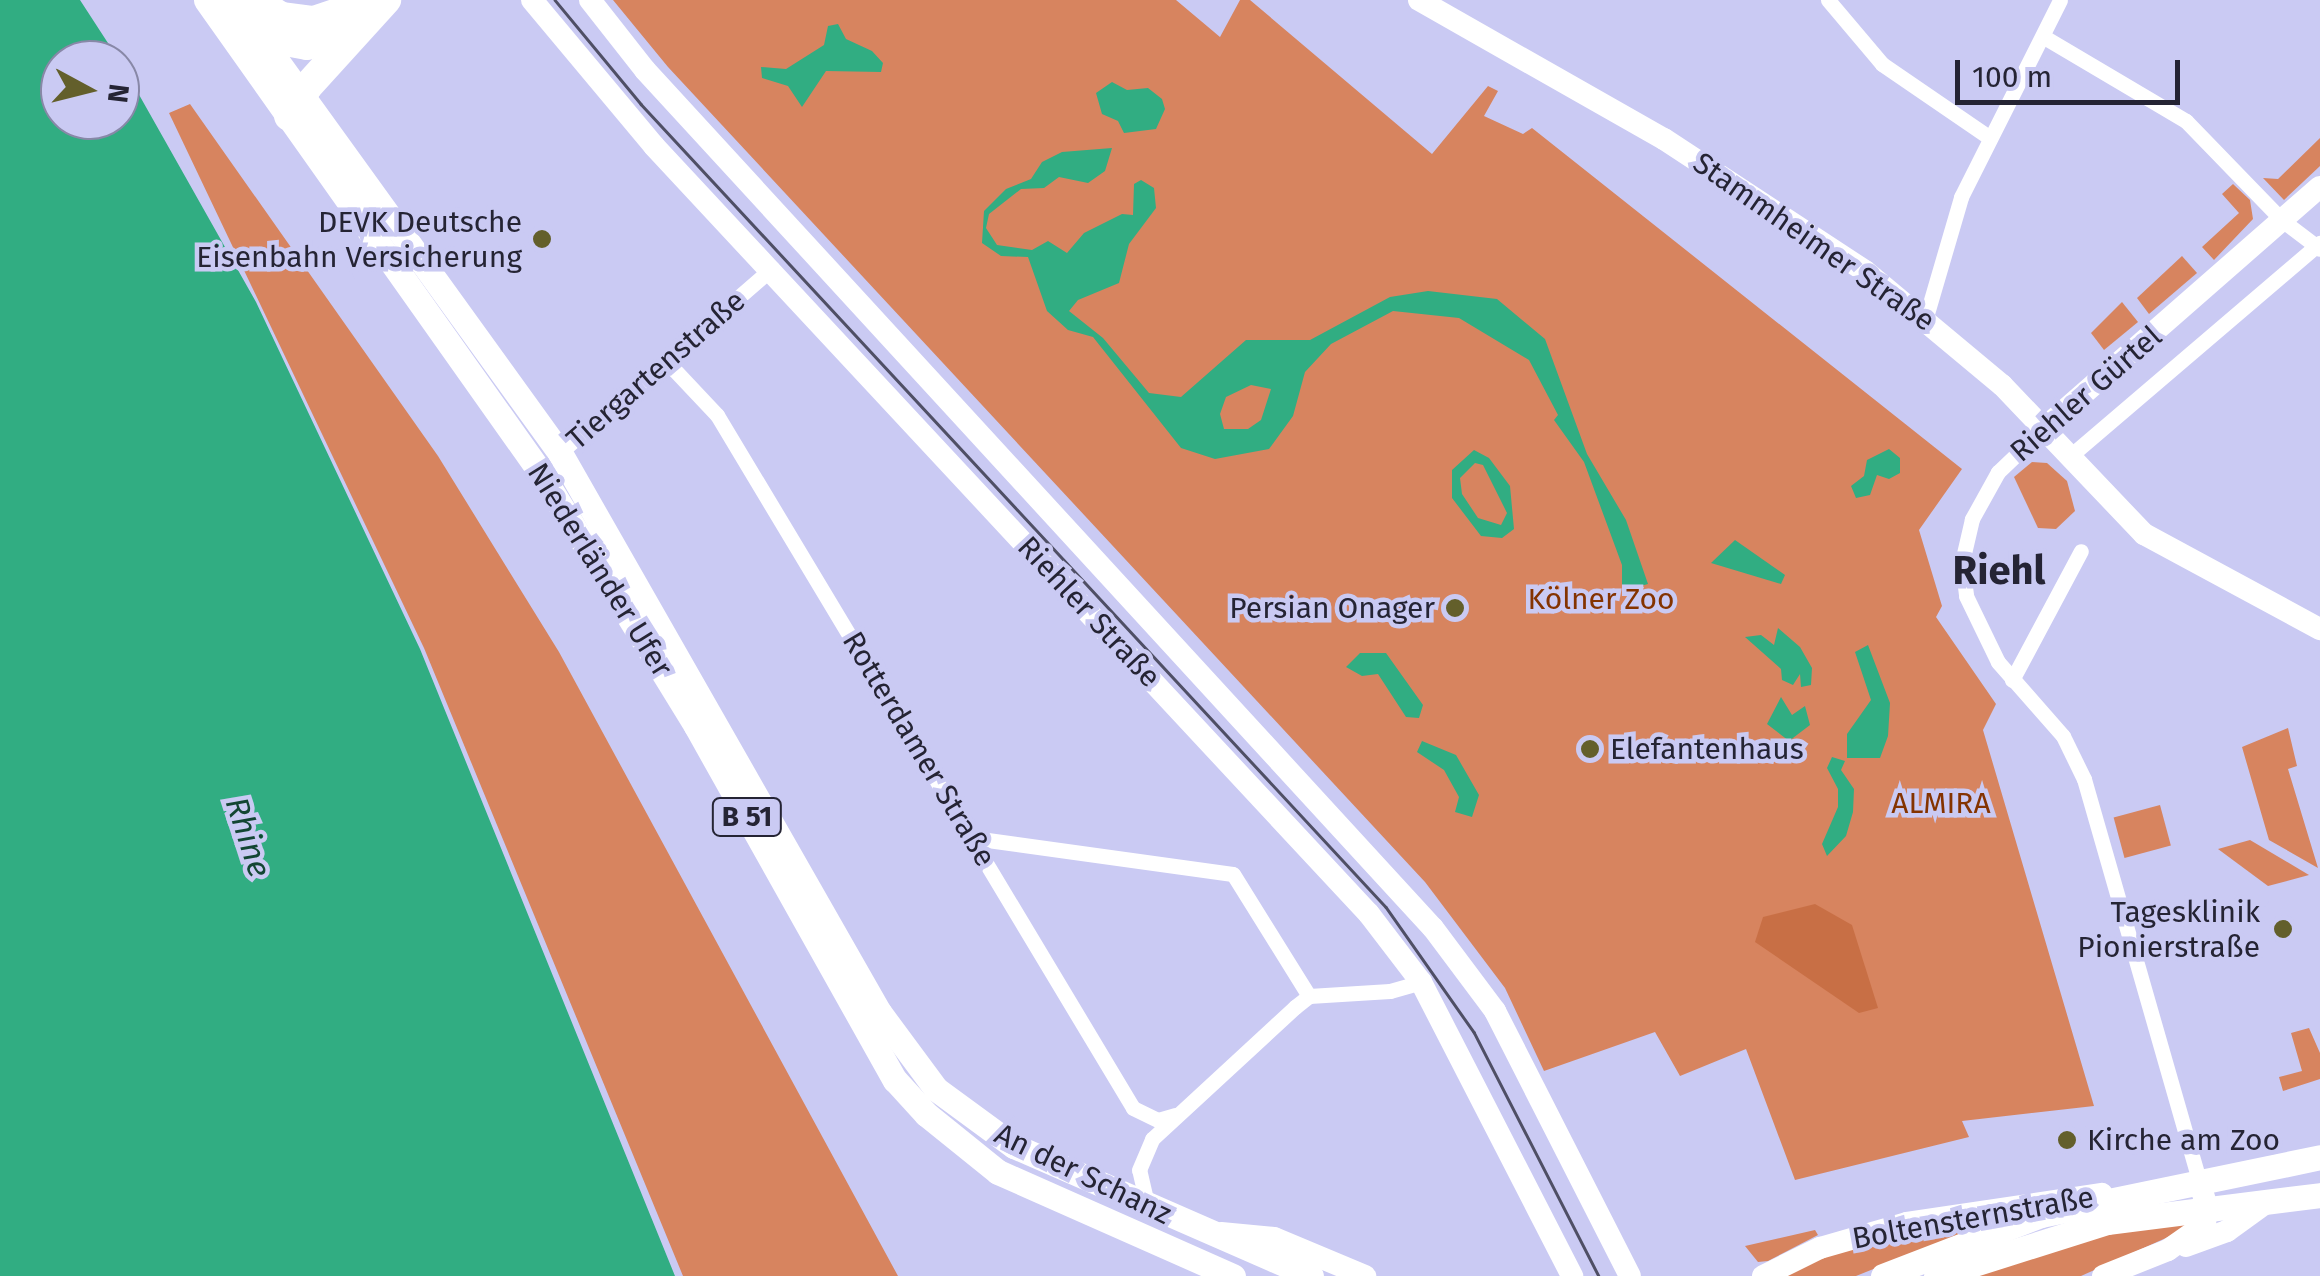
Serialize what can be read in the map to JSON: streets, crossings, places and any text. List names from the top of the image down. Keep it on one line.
{"streets":{"main road":["Stammheimer Straße","Riehler Gürtel","Niederländer Ufer","Riehler Straße","B 51","An der Schanz","Boltensternstraße"],"street":["Tiergartenstraße","Rotterdamer Straße"]},"crossings":[["Stammheimer Straße","Riehler Gürtel"],["Tiergartenstraße","Niederländer Ufer"],["Tiergartenstraße","Riehler Straße"],["Tiergartenstraße","Rotterdamer Straße"],["Riehler Gürtel","Boltensternstraße"],["Niederländer Ufer","An der Schanz"]],"districts":["Riehl"],"water":["Rhine"],"parks":["Kölner Zoo","ALMIRA"],"places":["DEVK Deutsche Eisenbahn Versicherung","Persian Onager","Elefantenhaus","Tagesklinik Pionierstraße","Kirche am Zoo"],"scale_bar":"100 m","north":"right"}
